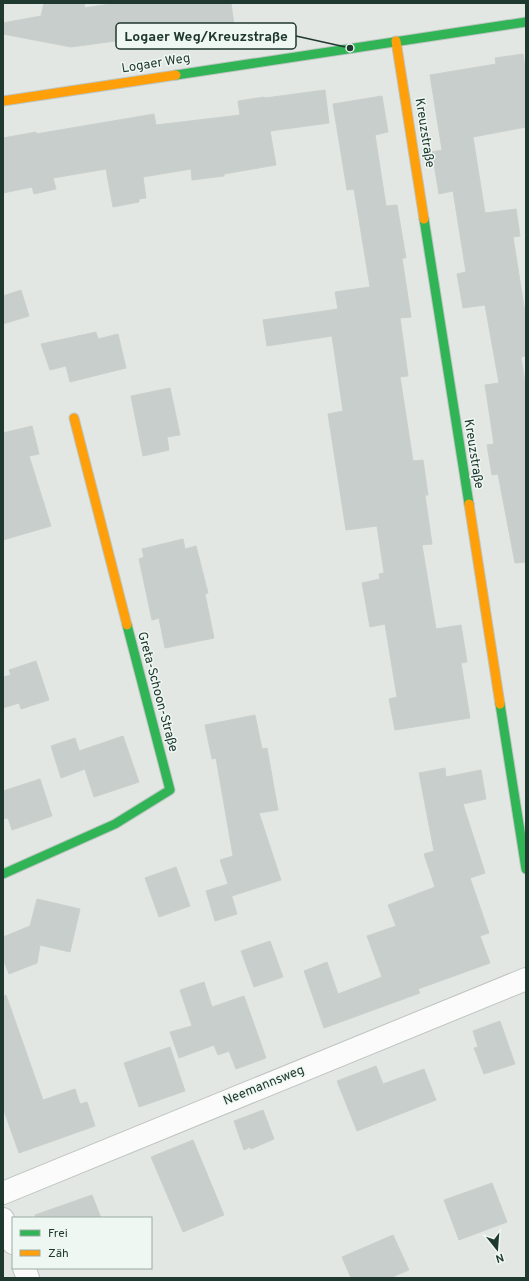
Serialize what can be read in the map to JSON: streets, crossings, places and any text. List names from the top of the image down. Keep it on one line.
{"streets":{"street":["Logaer Weg","Kreuzstraße","Greta-Schoon-Straße","Neemannsweg"]},"crossings":[["Logaer Weg","Kreuzstraße"]],"places":["Logaer Weg/Kreuzstraße"],"legend":["Frei","Zäh"],"north":"bottom"}
